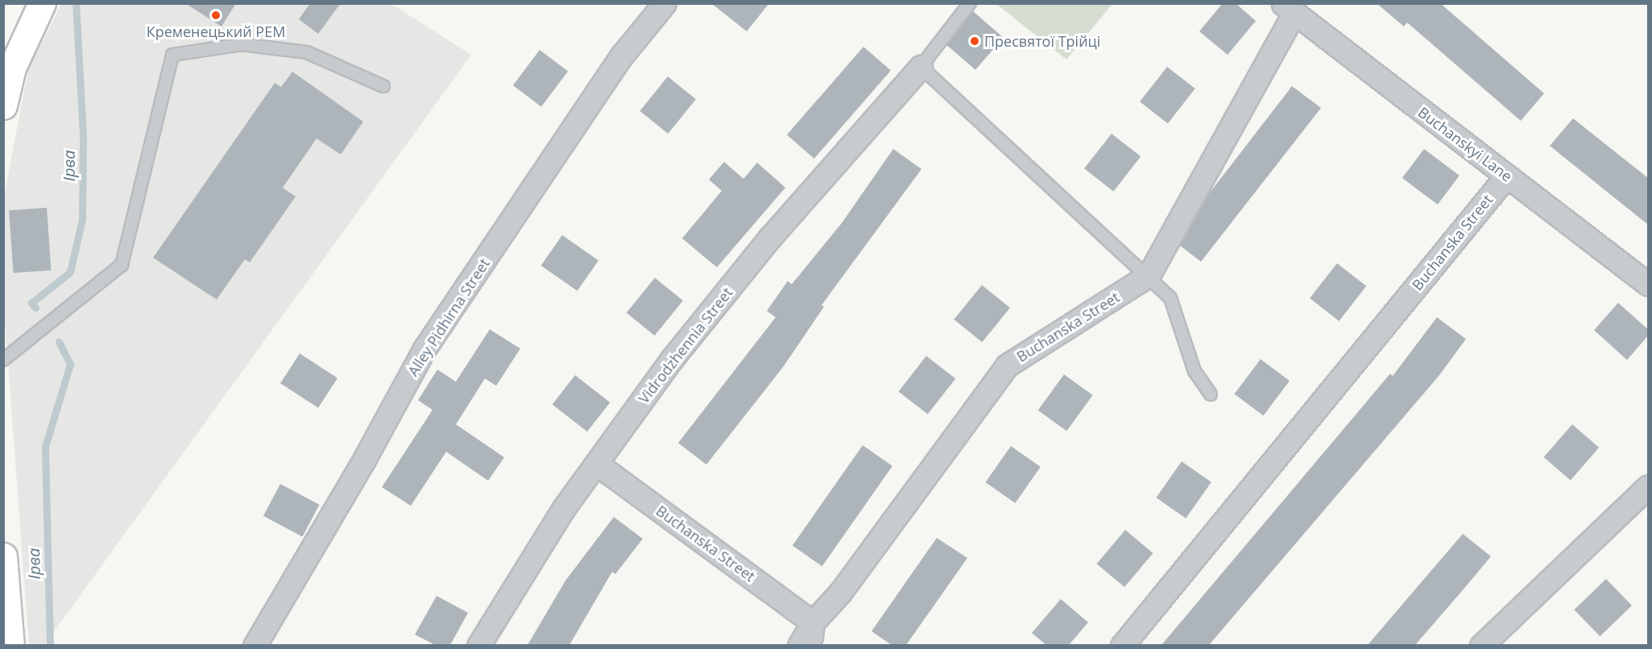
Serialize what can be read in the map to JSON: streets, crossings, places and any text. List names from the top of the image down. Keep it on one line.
{"streets":{"street":["Buchanskyi Lane","Buchanska Street","Alley Pidhirna Street","Vidrodzhennia Street"]},"crossings":[["Buchanskyi Lane","Buchanska Street"],["Buchanska Street","Vidrodzhennia Street"]],"water":["Ірва"],"places":["Кременецький РЕМ","Пресвятої Трійці"]}
